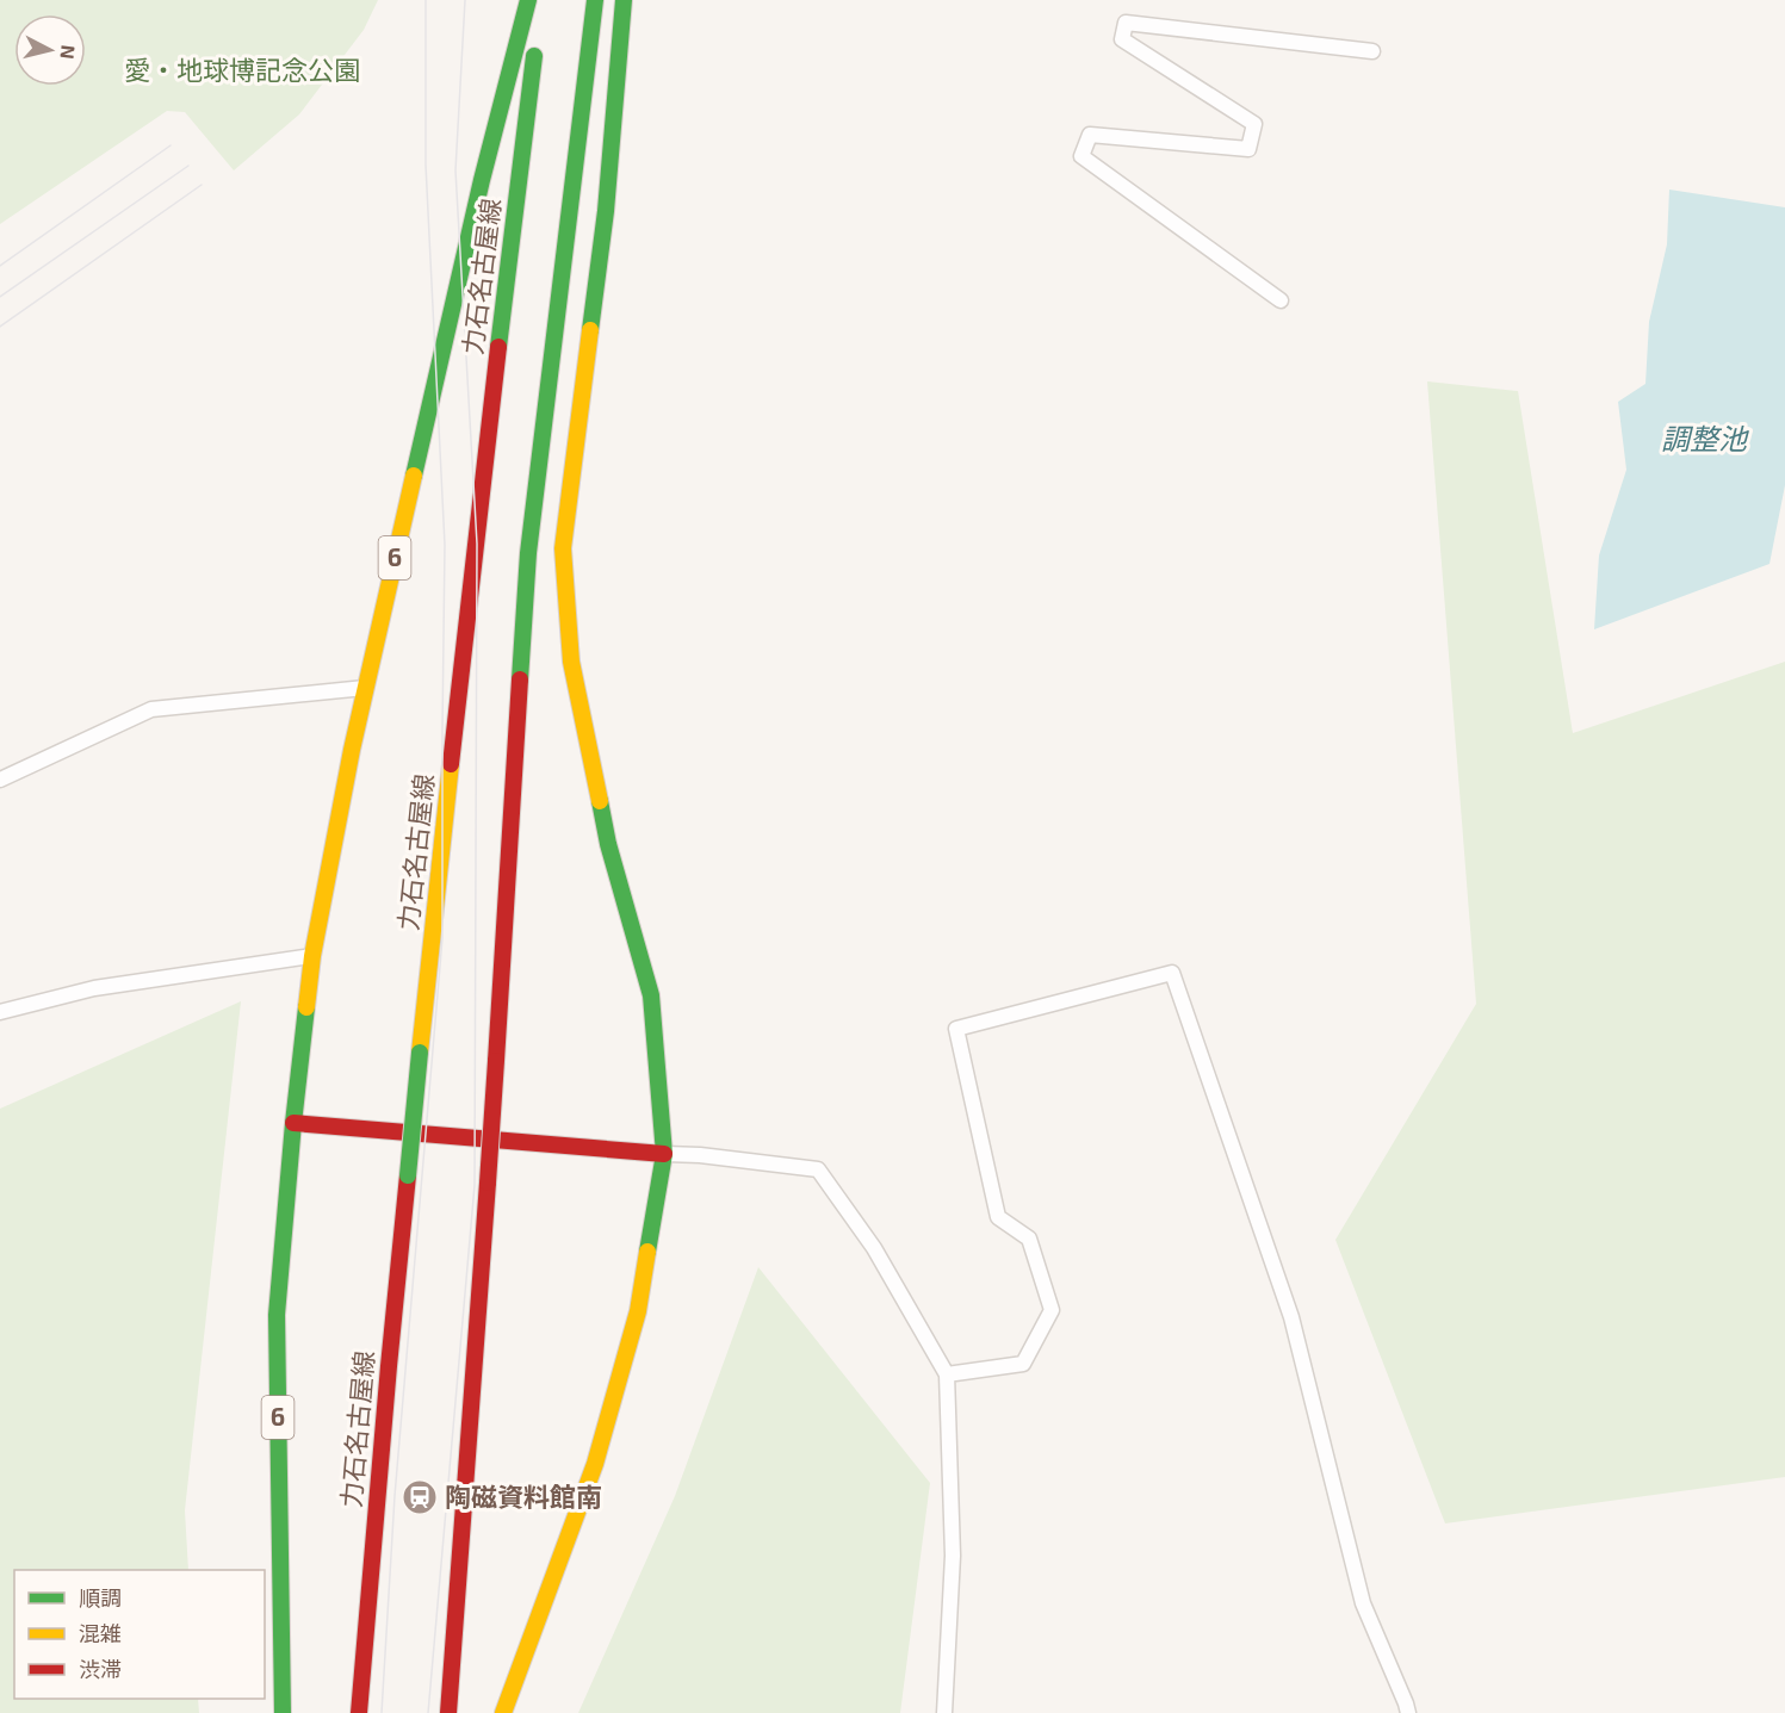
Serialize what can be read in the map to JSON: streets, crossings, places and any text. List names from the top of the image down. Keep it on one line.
{"streets":{"main road":["力石名古屋線","6"]},"water":["調整池"],"parks":["愛・地球博記念公園"],"places":{"station":["陶磁資料館南"]},"legend":["順調","混雑","渋滞"],"north":"right"}
